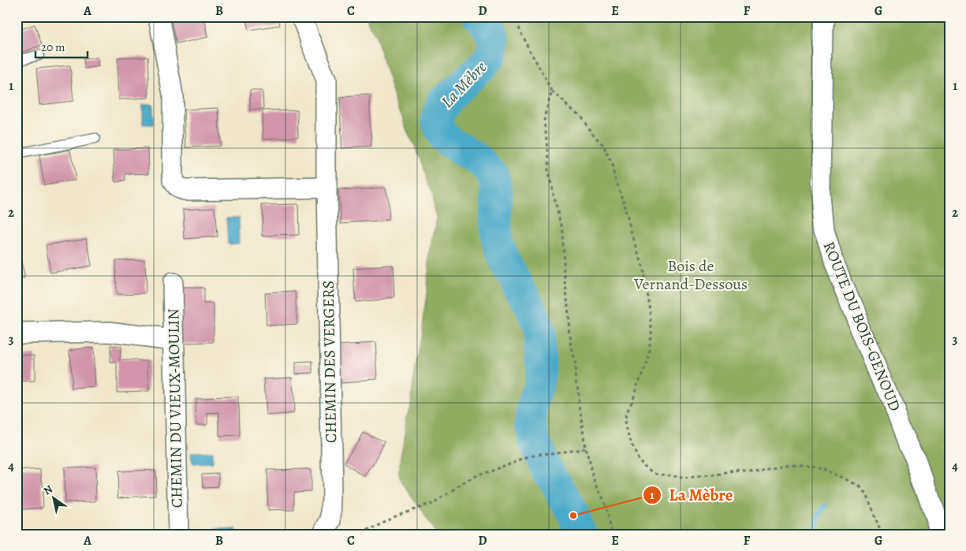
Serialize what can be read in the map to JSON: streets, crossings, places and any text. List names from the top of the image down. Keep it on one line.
{"streets":{"street":["ROUTE DU BOIS-GENOUD","CHEMIN DES VERGERS","CHEMIN DU VIEUX-MOULIN"]},"water":["La Mèbre"],"parks":["Bois de Vernand-Dessous"],"places":["La Mèbre"],"scale_bar":"20 m","north":"top left","grid":{"columns":["A","B","C","D","E","F","G"],"rows":["1","2","3","4"]}}
